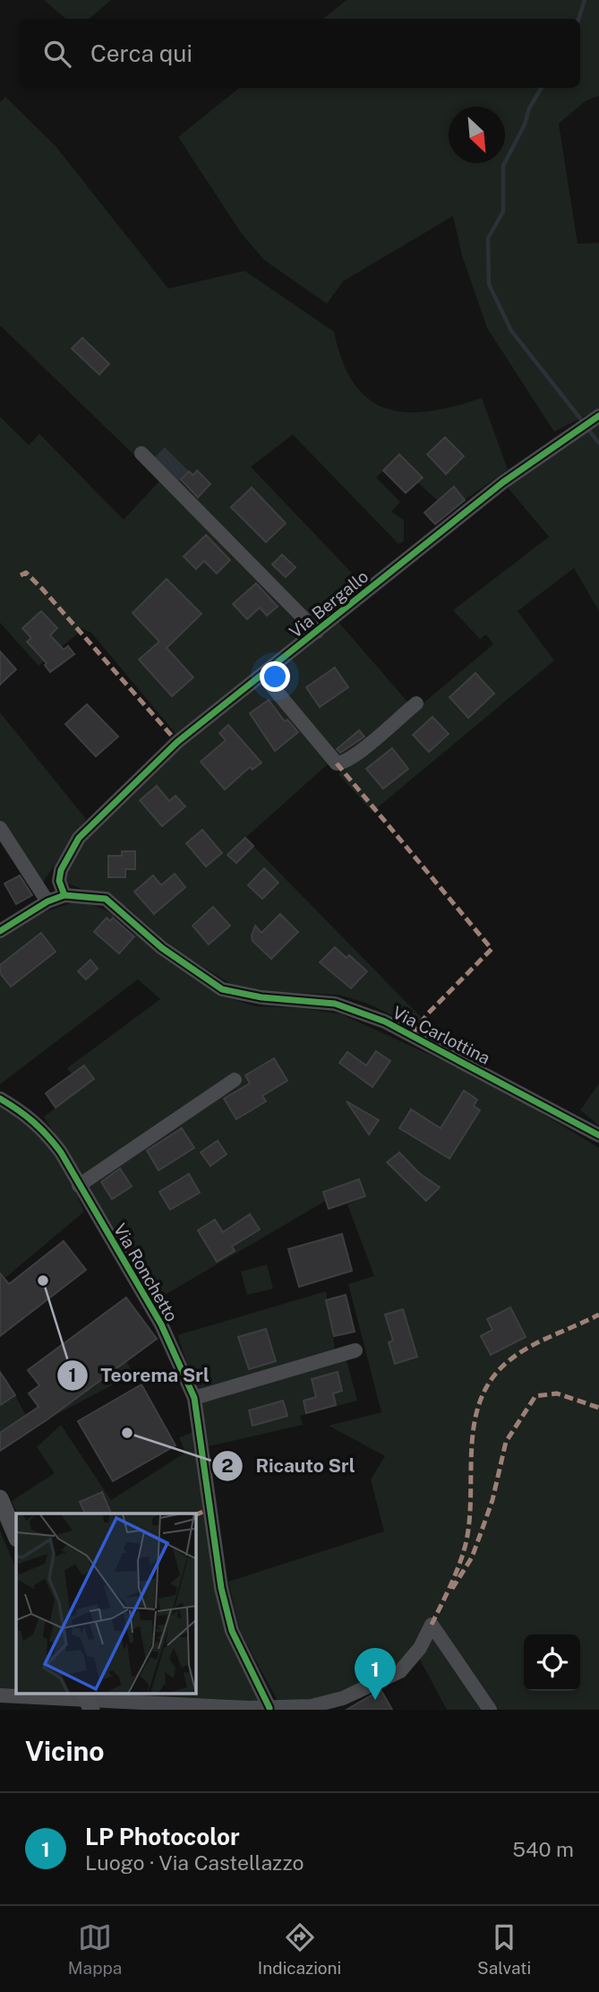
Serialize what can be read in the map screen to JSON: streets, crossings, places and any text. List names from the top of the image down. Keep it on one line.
{"streets":{"street":["Via Bergallo","Via Carlottina","Via Ronchetto"]},"crossings":[["Via Bergallo","Via Carlottina"]],"places":["Teorema Srl","Ricauto Srl"],"north":"bottom right","page":{"search":"Cerca qui","pins":"1","heading":"Vicino","list":[{"mark":"1","name":"LP Photocolor","note":"Luogo · Via Castellazzo","value":"540 m"}],"nav":["Mappa","Indicazioni","Salvati"]}}
